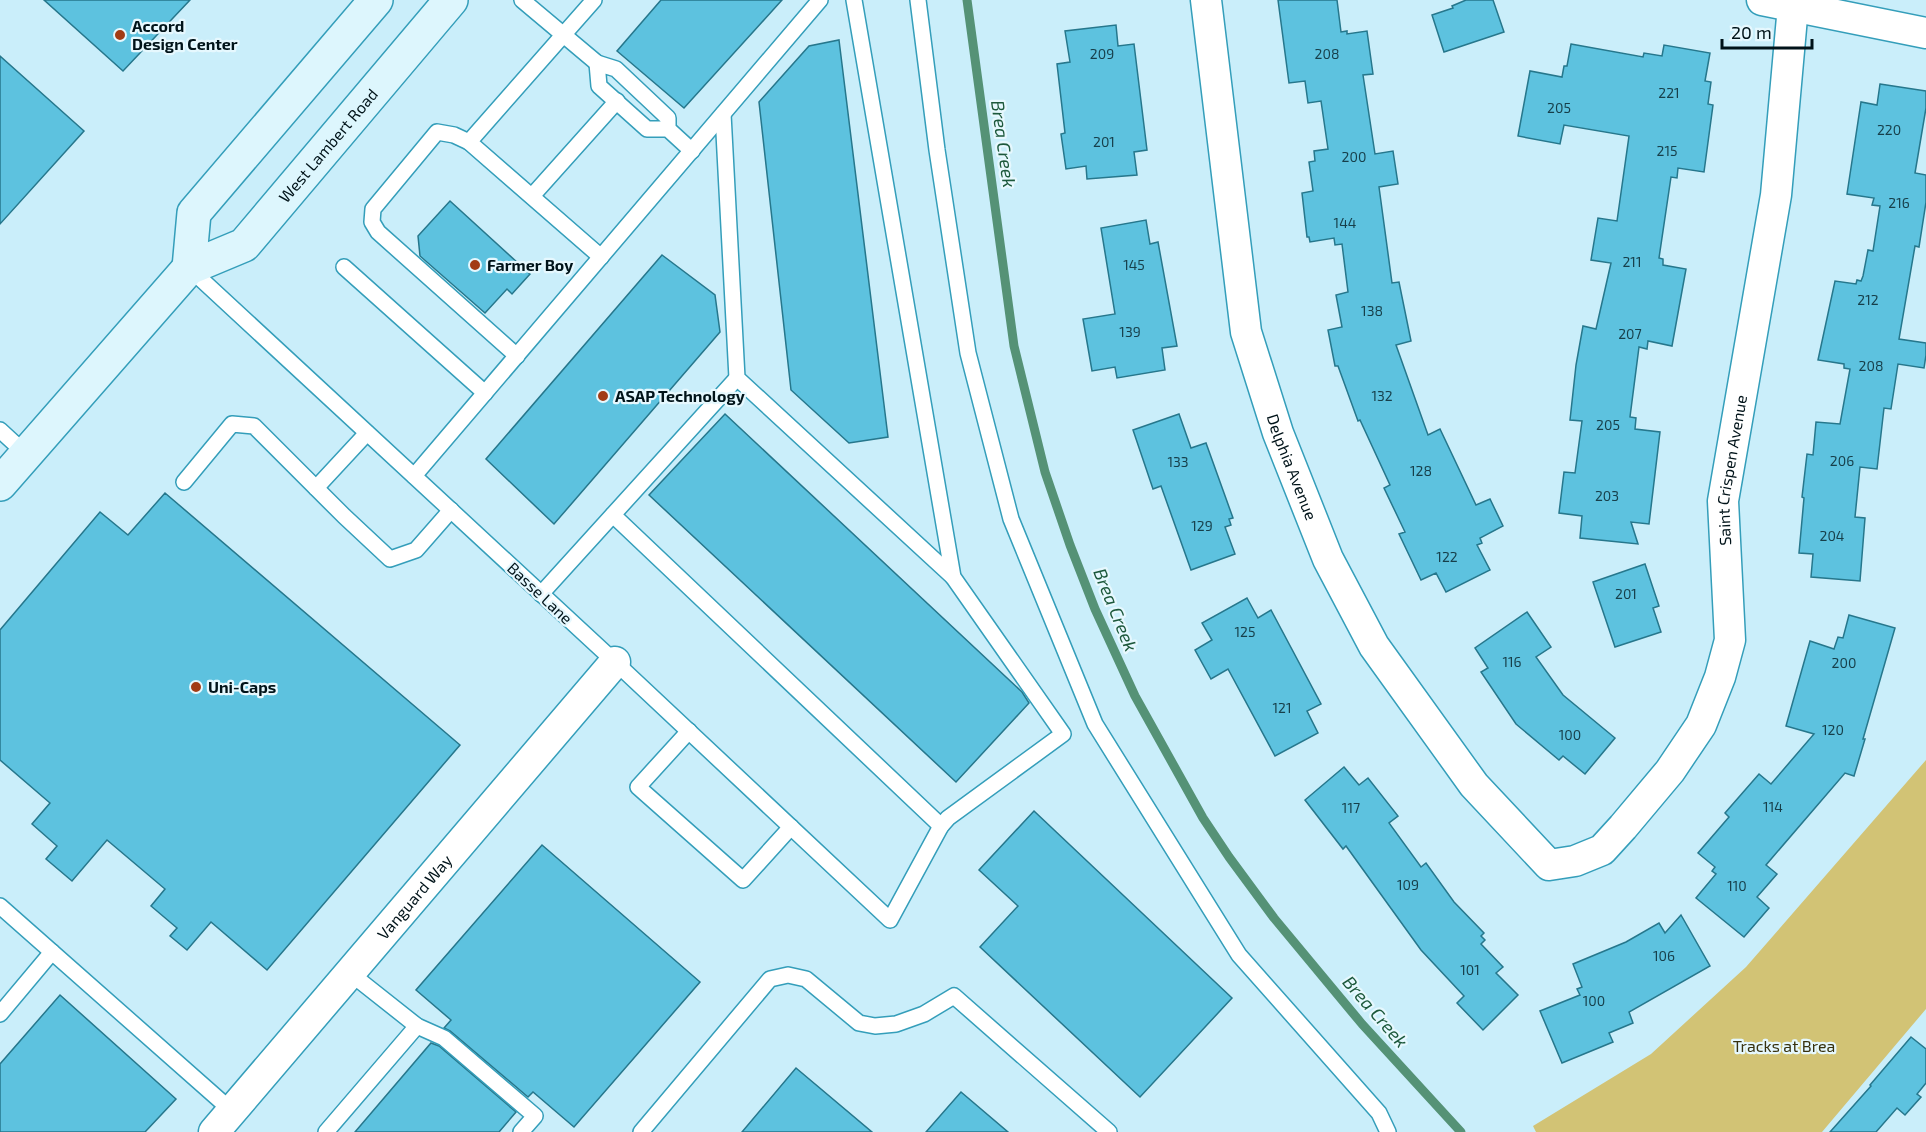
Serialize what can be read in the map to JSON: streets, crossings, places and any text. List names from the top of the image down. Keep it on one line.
{"streets":{"main road":["West Lambert Road"],"street":["Delphia Avenue","Saint Crispen Avenue","Vanguard Way"],"lane":["Basse Lane"]},"crossings":[["West Lambert Road","Basse Lane"],["Delphia Avenue","Saint Crispen Avenue"],["Basse Lane","Vanguard Way"]],"water":["Brea Creek"],"parks":["Tracks at Brea"],"places":["Accord Design Center","Farmer Boy","ASAP Technology","Uni-Caps"],"house_numbers":["209","208","221","205","220","201","215","200","216","144","211","145","212","138","139","207","208","132","205","206","133","128","203","129","204","122","201","125","116","200","121","120","100","114","117","109","110","106","101","100"],"scale_bar":"20 m"}
